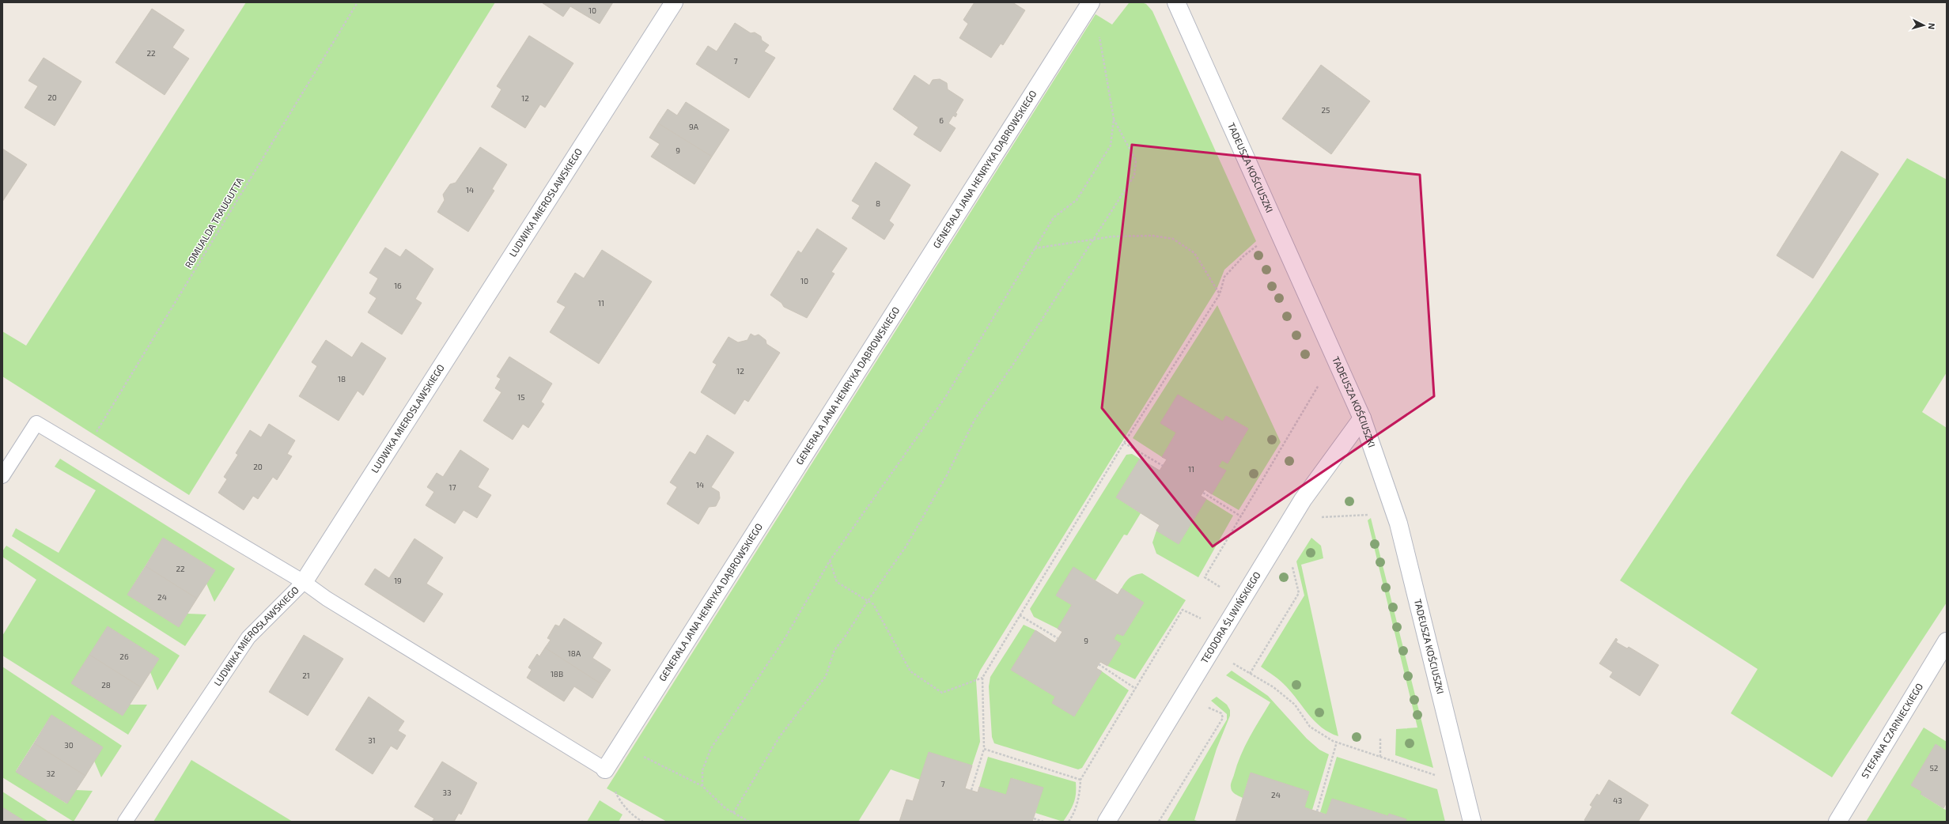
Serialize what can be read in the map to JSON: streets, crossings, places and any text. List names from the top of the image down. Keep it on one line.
{"streets":{"street":["TADEUSZA KOŚCIUSZKI","GENERAŁA JANA HENRYKA DĄBROWSKIEGO","LUDWIKA MIEROSŁAWSKIEGO","TEODORA ŚLIWIŃSKIEGO","STEFANA CZARNIECKIEGO"],"path":["ROMUALDA TRAUGUTTA"]},"crossings":[["TADEUSZA KOŚCIUSZKI","TEODORA ŚLIWIŃSKIEGO"]],"house_numbers":["10","22","7","20","12","25","6","9A","9","14","8","10","16","11","12","18","15","20","11","14","17","22","19","24","9","18A","26","18B","21","28","31","30","52","32","7","33","24","43"],"north":"right"}
